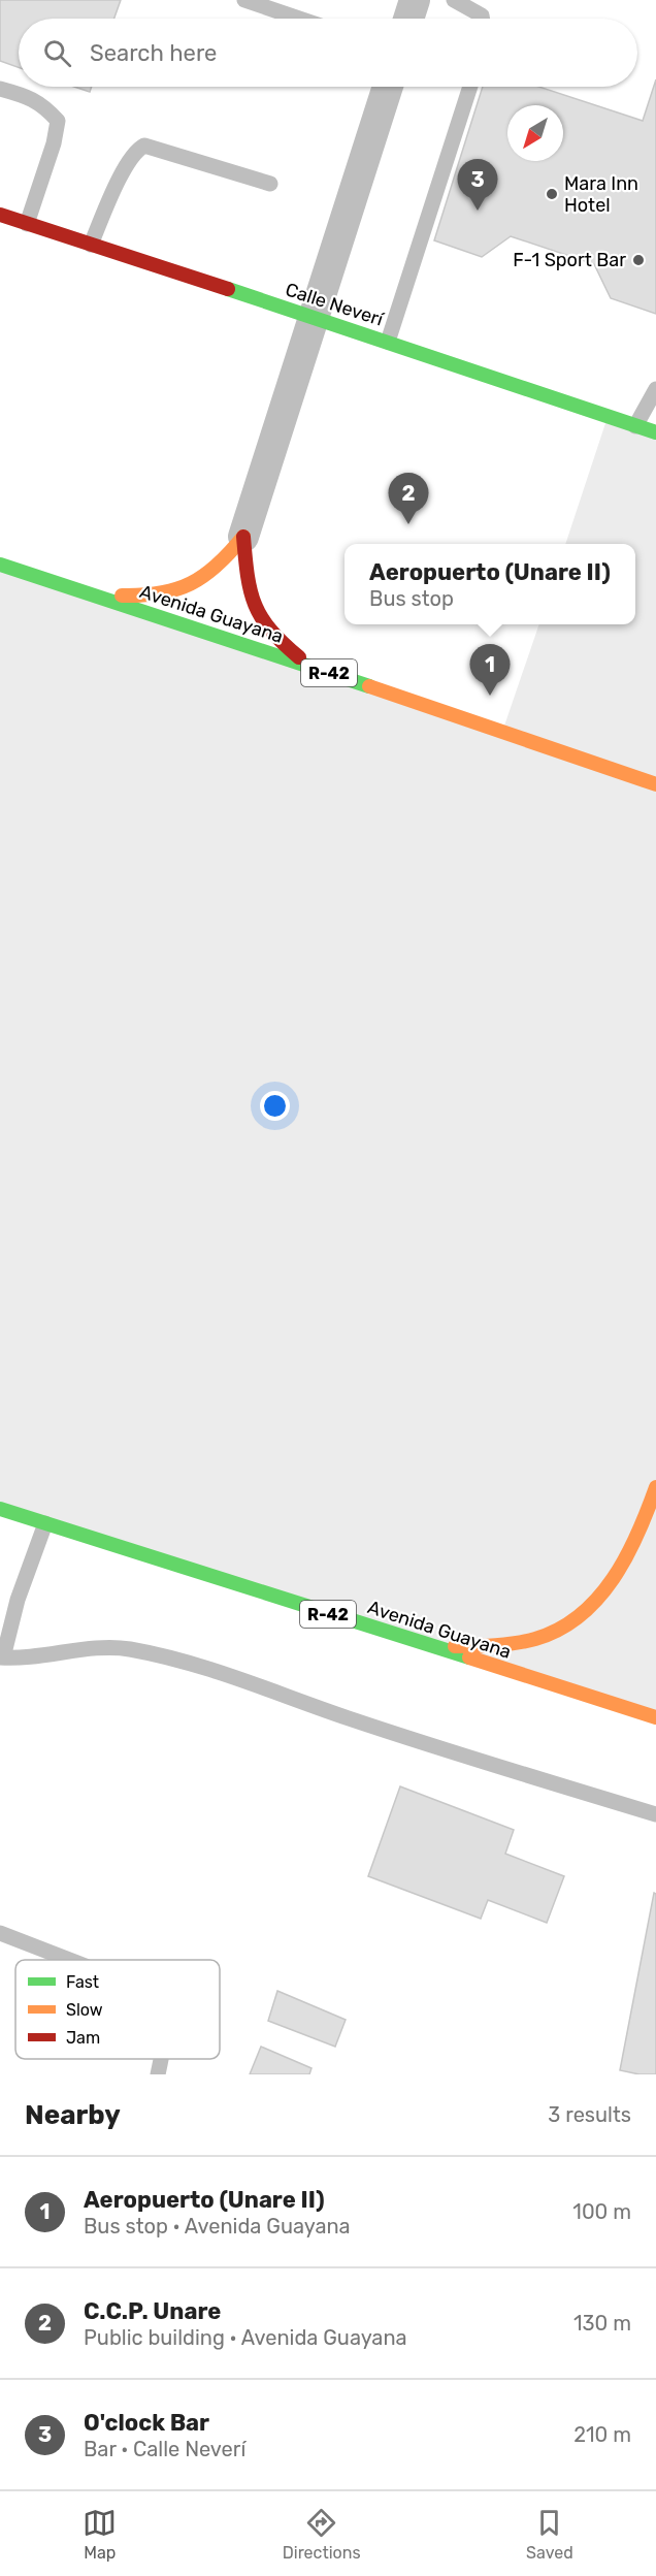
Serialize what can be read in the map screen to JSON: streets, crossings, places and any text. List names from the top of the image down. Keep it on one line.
{"streets":{"main road":["Calle Neverí","Avenida Guayana","R-42"]},"places":["Mara Inn Hotel","F-1 Sport Bar"],"legend":["Fast","Slow","Jam"],"north":"bottom left","page":{"search":"Search here","pins":["3","2","1"],"popup":["Aeropuerto (Unare II)","Bus stop"],"heading":["Nearby","3 results"],"list":[{"mark":"1","name":"Aeropuerto (Unare II)","note":"Bus stop · Avenida Guayana","value":"100 m"},{"mark":"2","name":"C.C.P. Unare","note":"Public building · Avenida Guayana","value":"130 m"},{"mark":"3","name":"O'clock Bar","note":"Bar · Calle Neverí","value":"210 m"}],"nav":["Map","Directions","Saved"]}}
